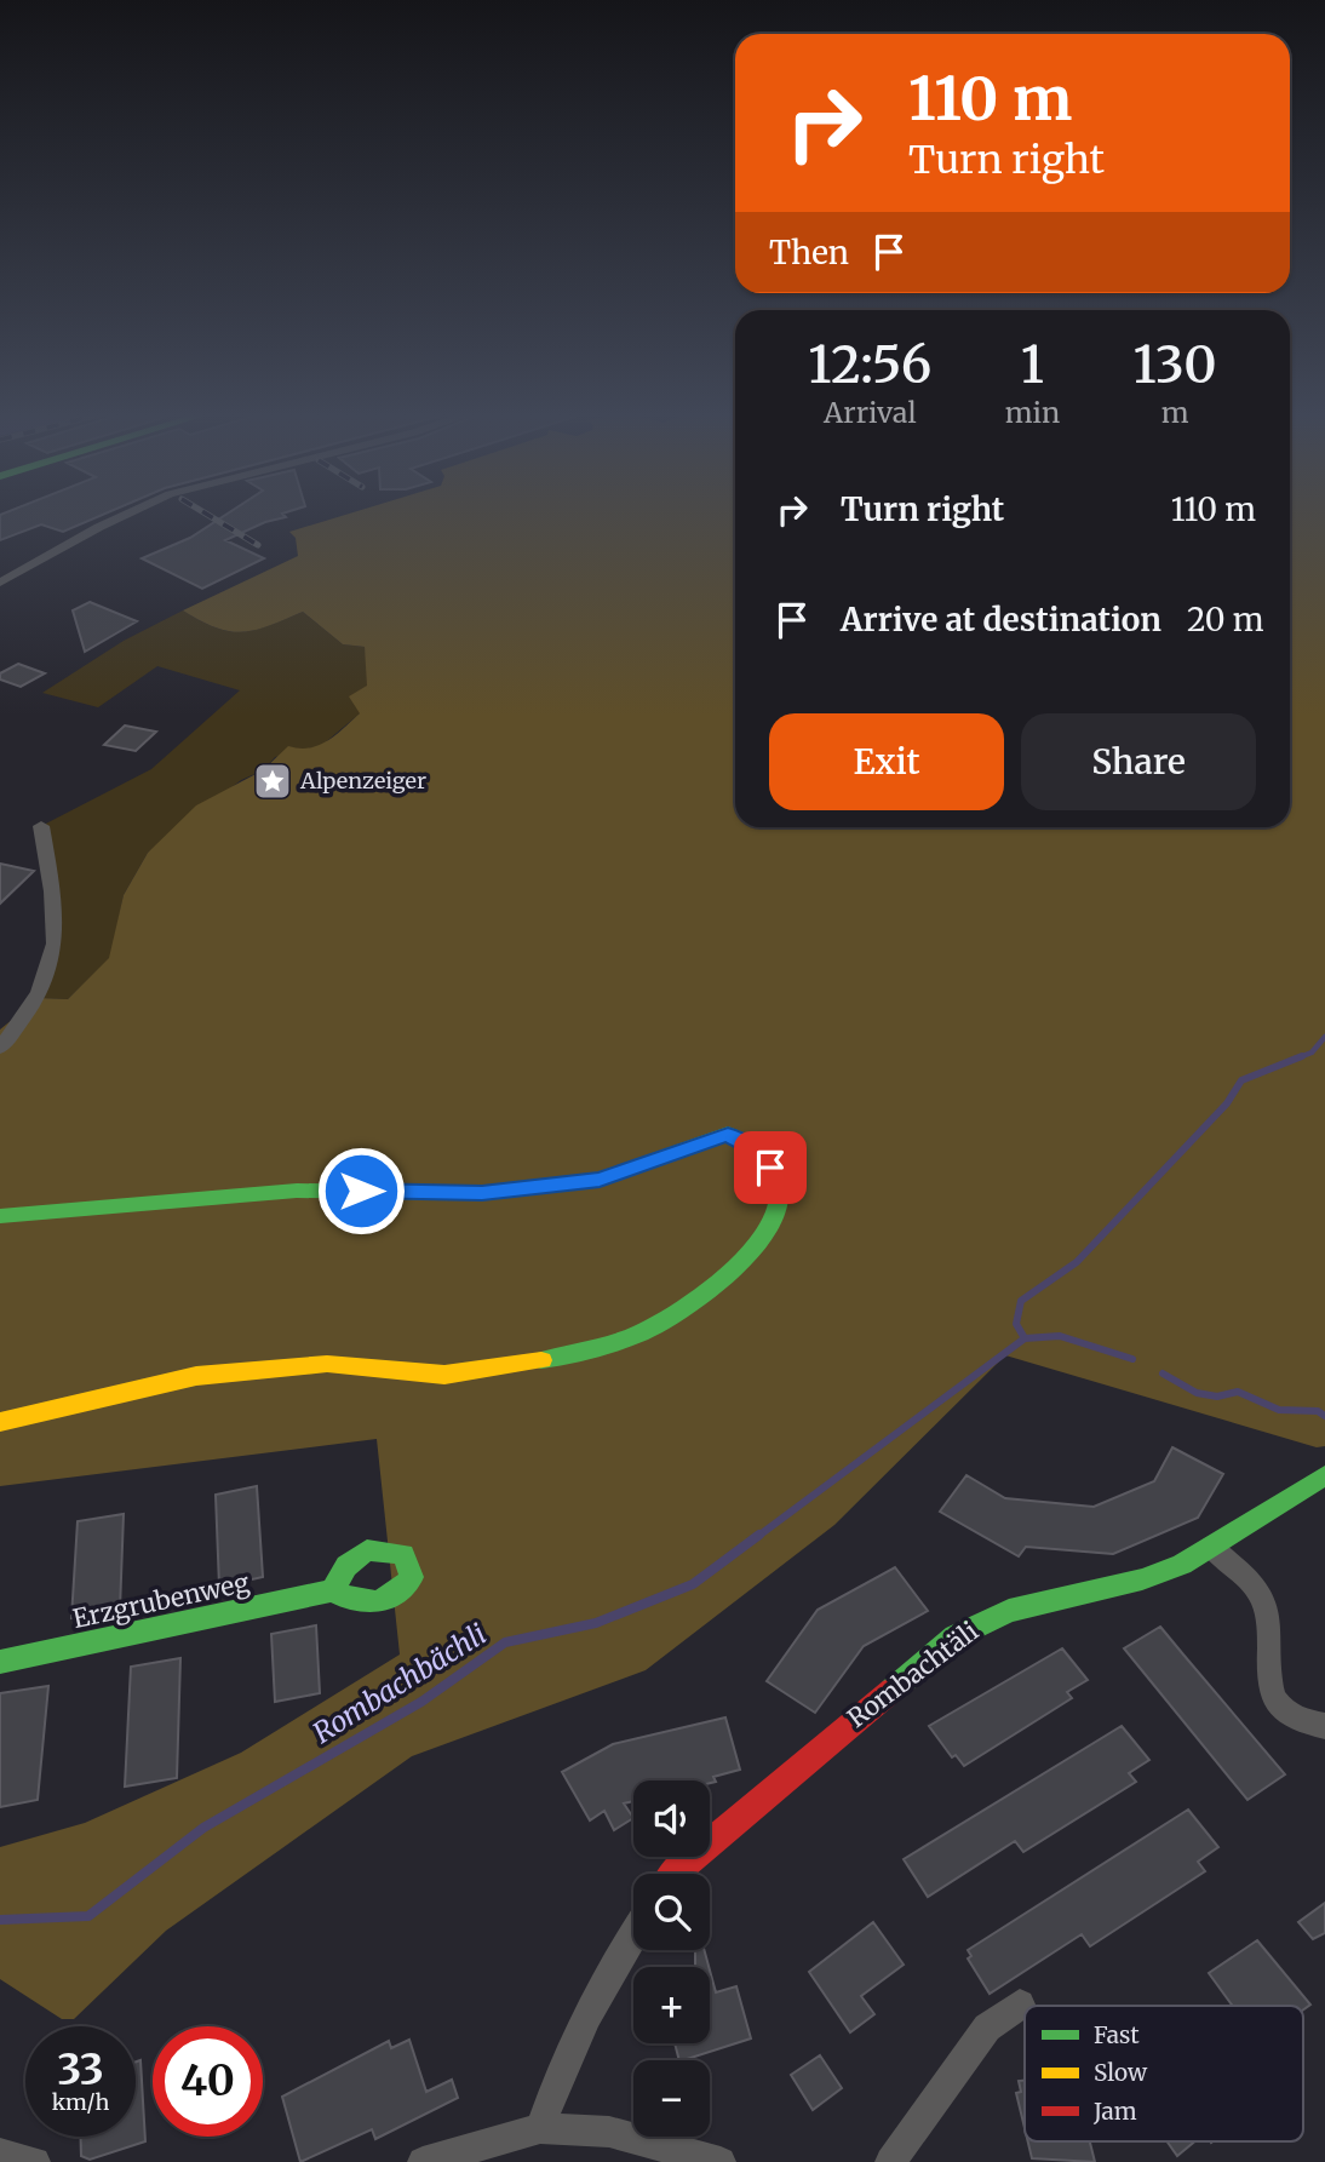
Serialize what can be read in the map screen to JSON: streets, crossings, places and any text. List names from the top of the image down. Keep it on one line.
{"streets":{"street":["Erzgrubenweg","Rombachtäli"]},"water":["Rombachbächli"],"places":{"place":["Alpenzeiger"]},"legend":["Fast","Slow","Jam"],"page":{"turn":["110 m","Turn right"],"then":"Then","eta":["12:56","Arrival","1","min","130","m"],"list":[{"name":"Turn right","value":"110 m"},{"name":"Arrive at destination","value":"20 m"}],"buttons":["Exit","Share"],"map_buttons":["+","−"],"speed":"33 km/h","limit":"40"}}
